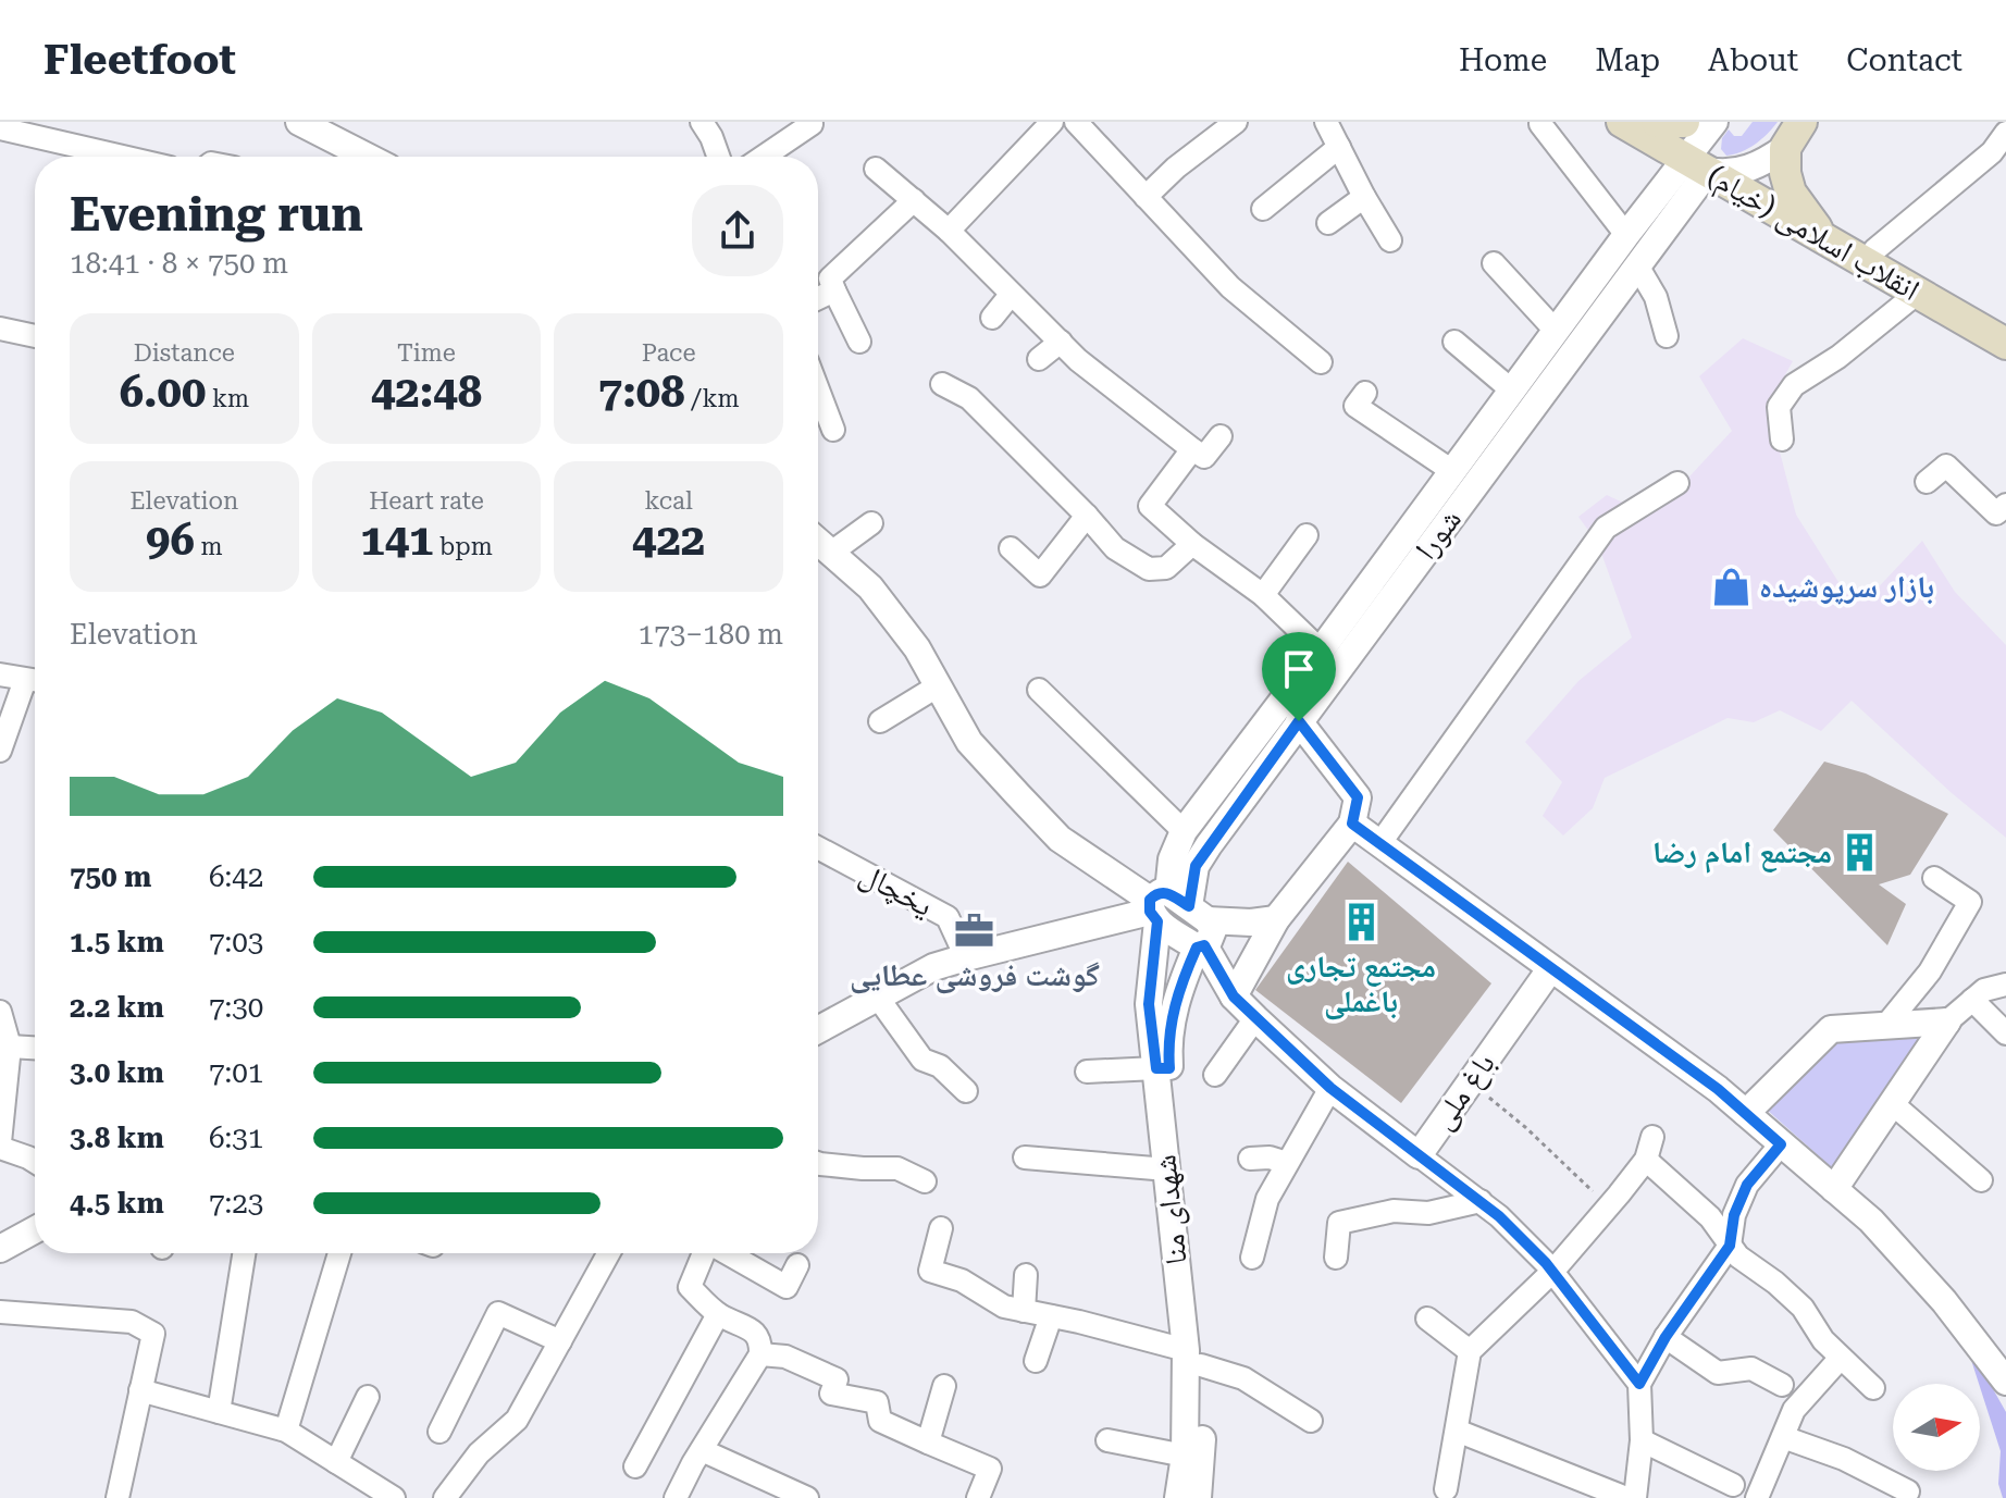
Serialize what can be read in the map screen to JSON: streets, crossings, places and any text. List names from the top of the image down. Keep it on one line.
{"streets":{"main road":["انقلاب اسلامی (خیام)"],"street":["شورا","یخچال","باغ ملی","شهدای منا"]},"crossings":[["انقلاب اسلامی (خیام)","شورا"],["شورا","باغ ملی"],["شورا","شهدای منا"],["باغ ملی","شهدای منا"]],"places":{"shop":["بازار سرپوشیده"],"building":["مجتمع امام رضا","مجتمع تجاری باغملی"],"office":["گوشت فروشی عطایی"]},"north":"right","page":{"header":"Fleetfoot","nav":["Home","Map","About","Contact"],"heading":["Evening run","18:41 · 8 × 750 m"],"stats":[["Distance","6.00 km"],["Time","42:48"],["Pace","7:08 /km"],["Elevation","96 m"],["Heart rate","141 bpm"],["kcal","422"]],"chart":["Elevation","173–180 m"],"list":[{"name":"750 m","note":"6:42"},{"name":"1.5 km","note":"7:03"},{"name":"2.2 km","note":"7:30"},{"name":"3.0 km","note":"7:01"},{"name":"3.8 km","note":"6:31"},{"name":"4.5 km","note":"7:23"}]}}
